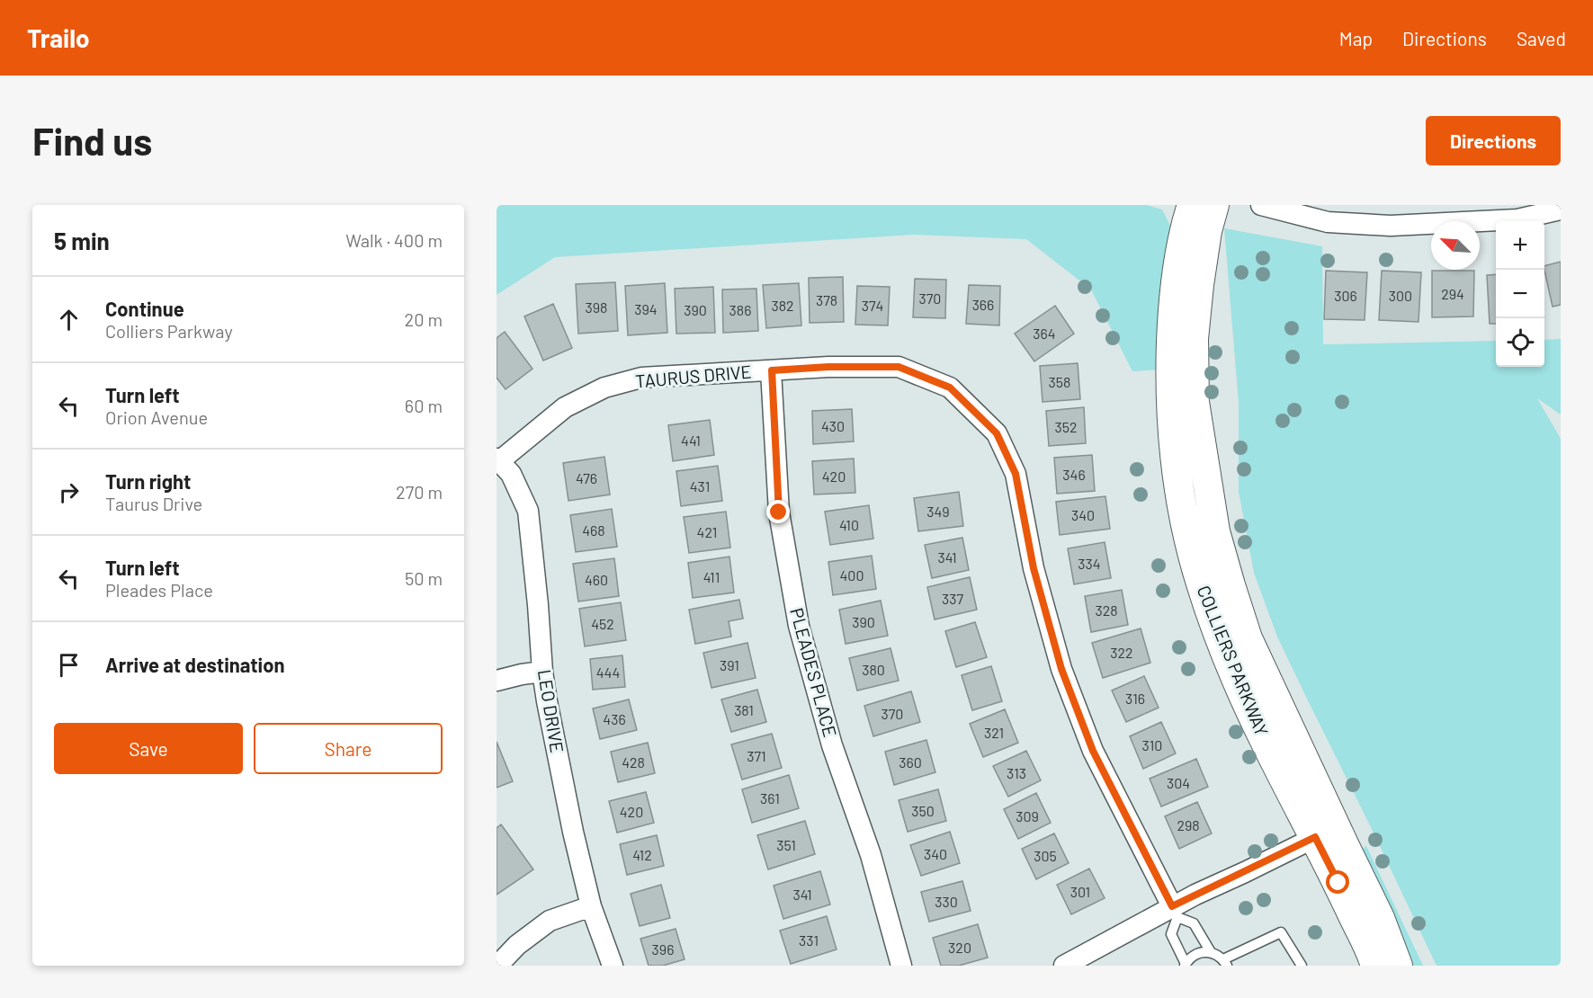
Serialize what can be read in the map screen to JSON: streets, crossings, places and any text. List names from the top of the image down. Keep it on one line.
{"streets":{"street":["TAURUS DRIVE","COLLIERS PARKWAY","PLEADES PLACE","LEO DRIVE"]},"crossings":[["TAURUS DRIVE","PLEADES PLACE"],["TAURUS DRIVE","LEO DRIVE"]],"house_numbers":["294","306","300","370","378","366","382","374","398","394","390","386","364","358","430","352","441","346","420","476","431","349","340","410","468","421","341","334","400","411","460","337","328","390","452","322","391","380","444","316","381","370","436","321","310","371","428","360","313","304","361","350","420","309","298","351","340","412","305","301","341","330","331","320","396"],"north":"top left","page":{"header":"Trailo","nav":["Map","Directions","Saved"],"buttons":["Directions",["Save","Share"]],"title":"Find us","heading":["5 min","Walk · 400 m"],"map_buttons":["+","−"],"list":[["Continue","Colliers Parkway","20 m"],["Turn left","Orion Avenue","60 m"],["Turn right","Taurus Drive","270 m"],["Turn left","Pleades Place","50 m"],"Arrive at destination"]}}
